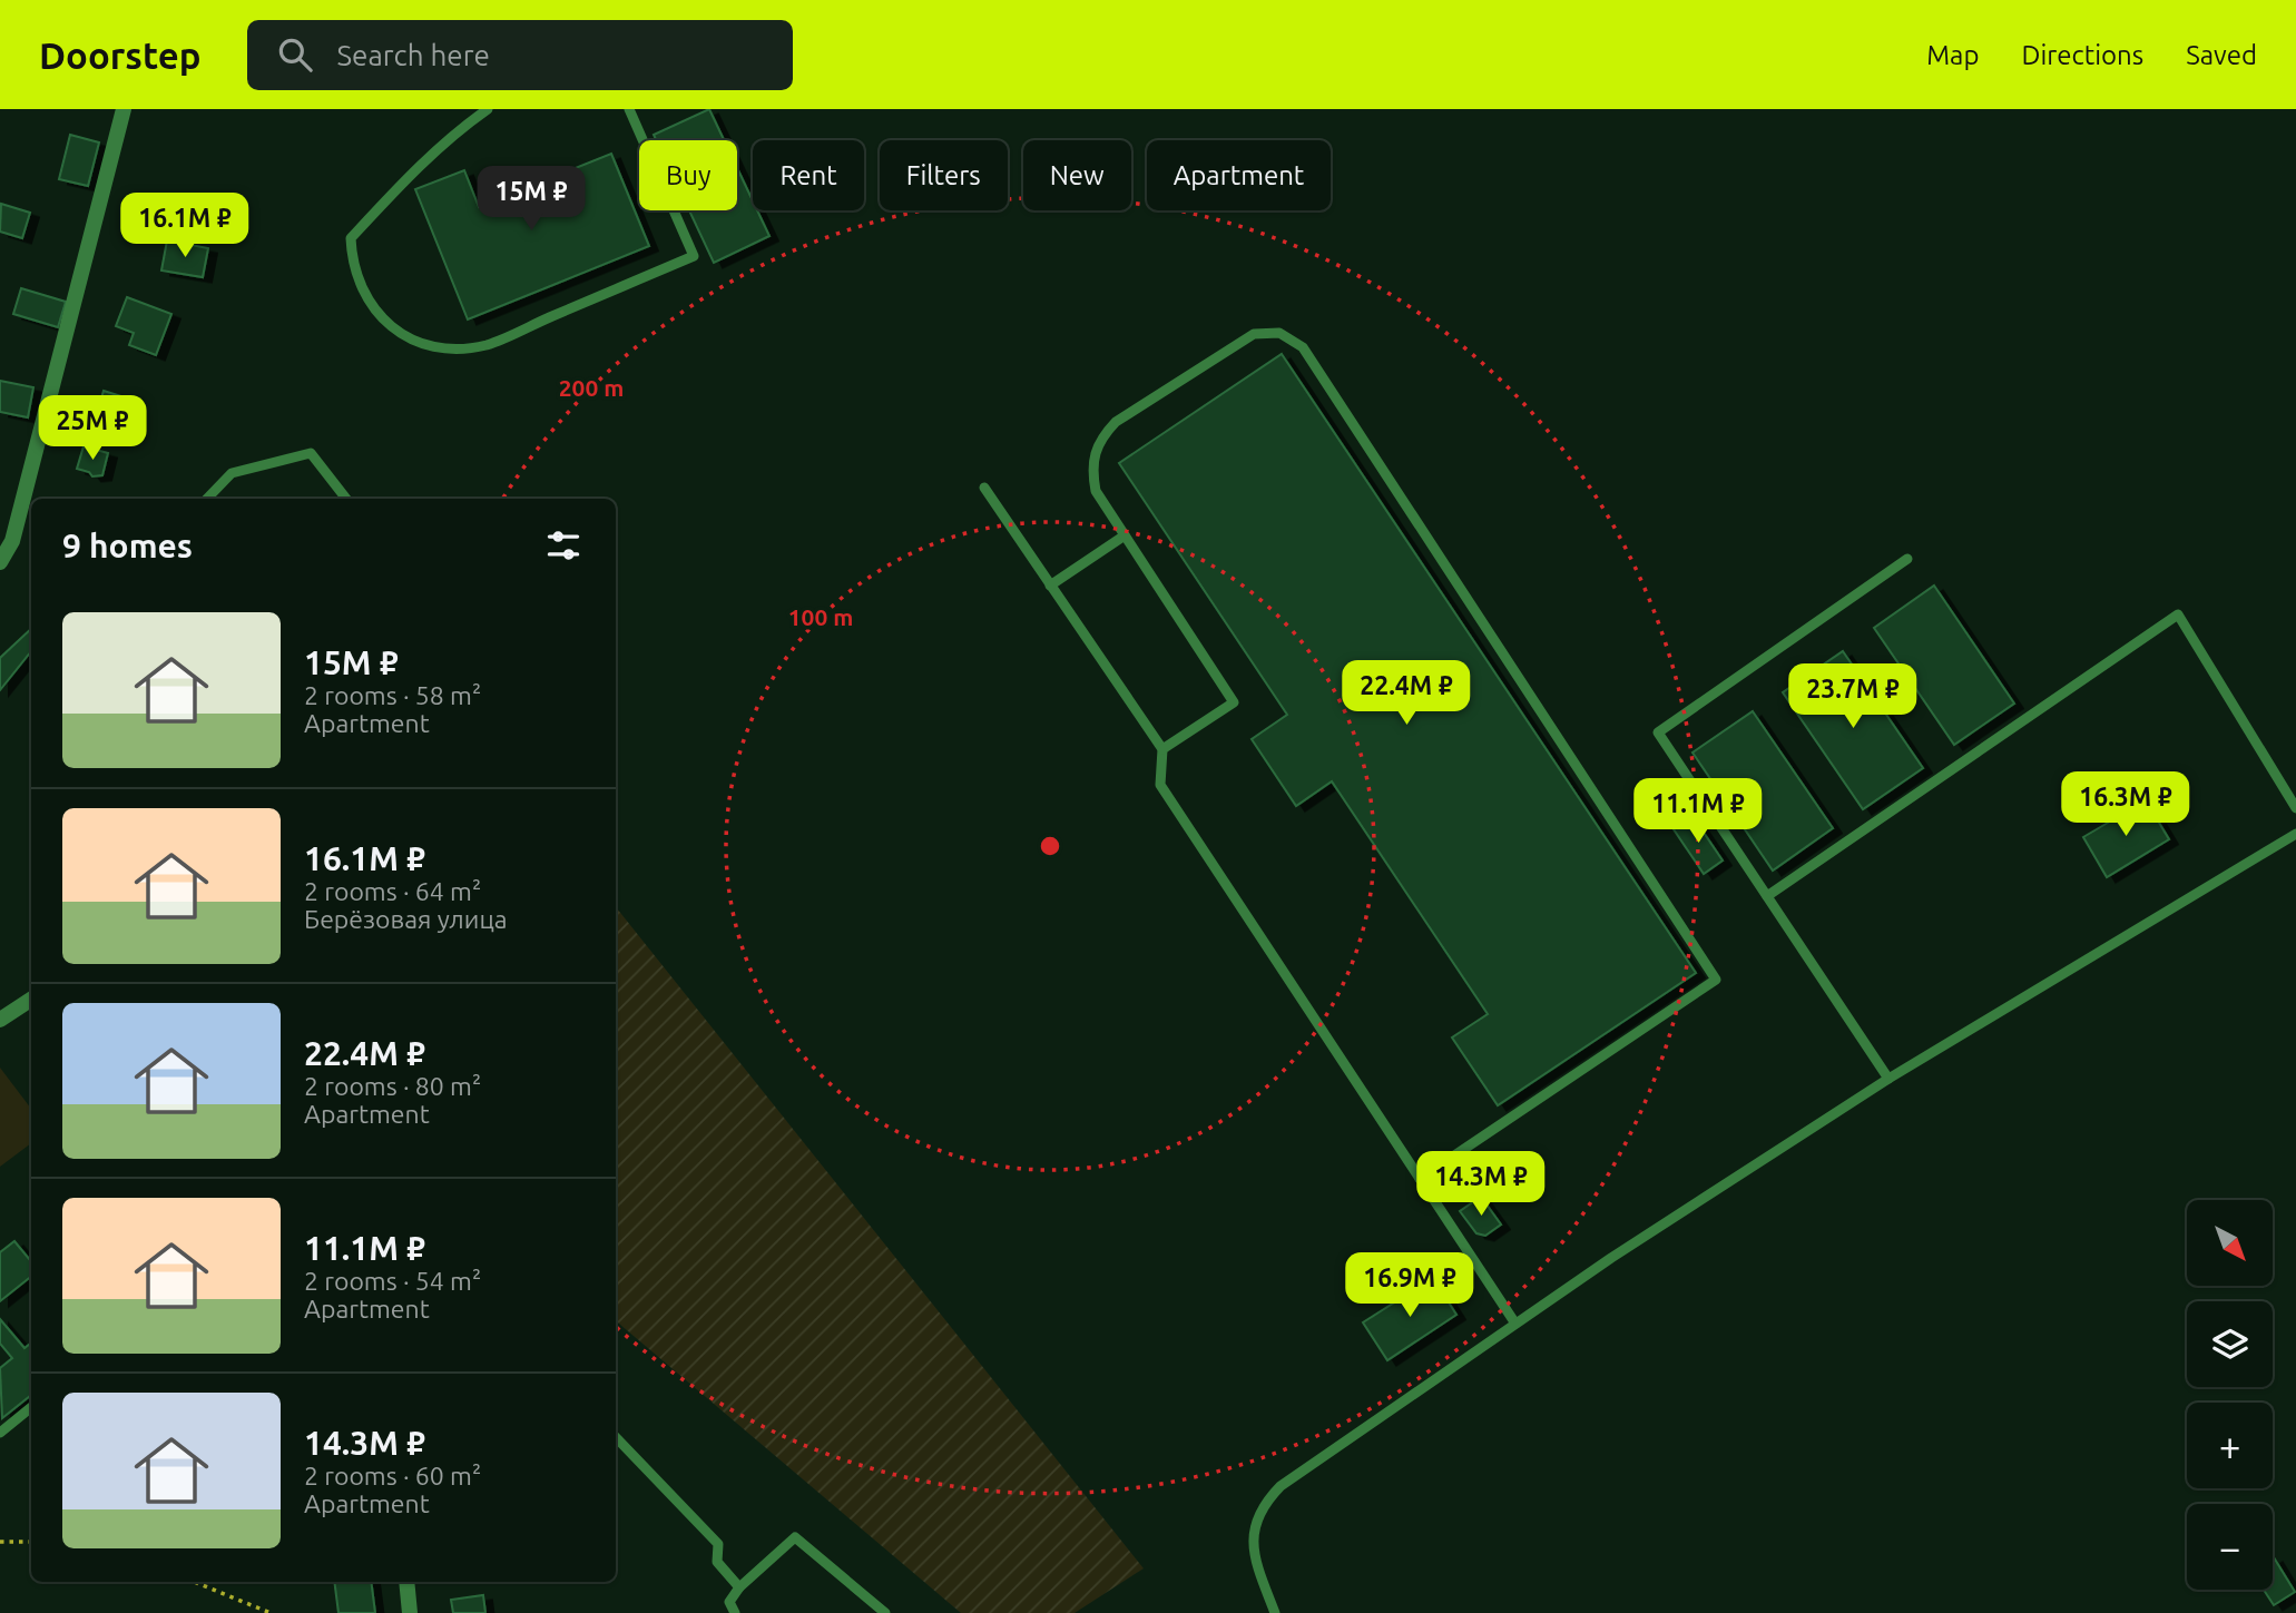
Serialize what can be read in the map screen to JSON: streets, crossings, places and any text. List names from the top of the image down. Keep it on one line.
{"north":"bottom right","page":{"header":"Doorstep","search":"Search here","nav":["Map","Directions","Saved"],"chip":["Buy","Rent","Filters","New","Apartment"],"price":["15M ₽","16.1M ₽","25M ₽","22.4M ₽","23.7M ₽","16.3M ₽","11.1M ₽","14.3M ₽","16.9M ₽"],"heading":"9 homes","list":[{"name":"15M ₽","note":"2 rooms · 58 m² · Apartment"},{"name":"16.1M ₽","note":"2 rooms · 64 m² · Берёзовая улица"},{"name":"22.4M ₽","note":"2 rooms · 80 m² · Apartment"},{"name":"11.1M ₽","note":"2 rooms · 54 m² · Apartment"},{"name":"14.3M ₽","note":"2 rooms · 60 m² · Apartment"}],"map_buttons":["+","−"]},"rings":["200 m","100 m"]}
